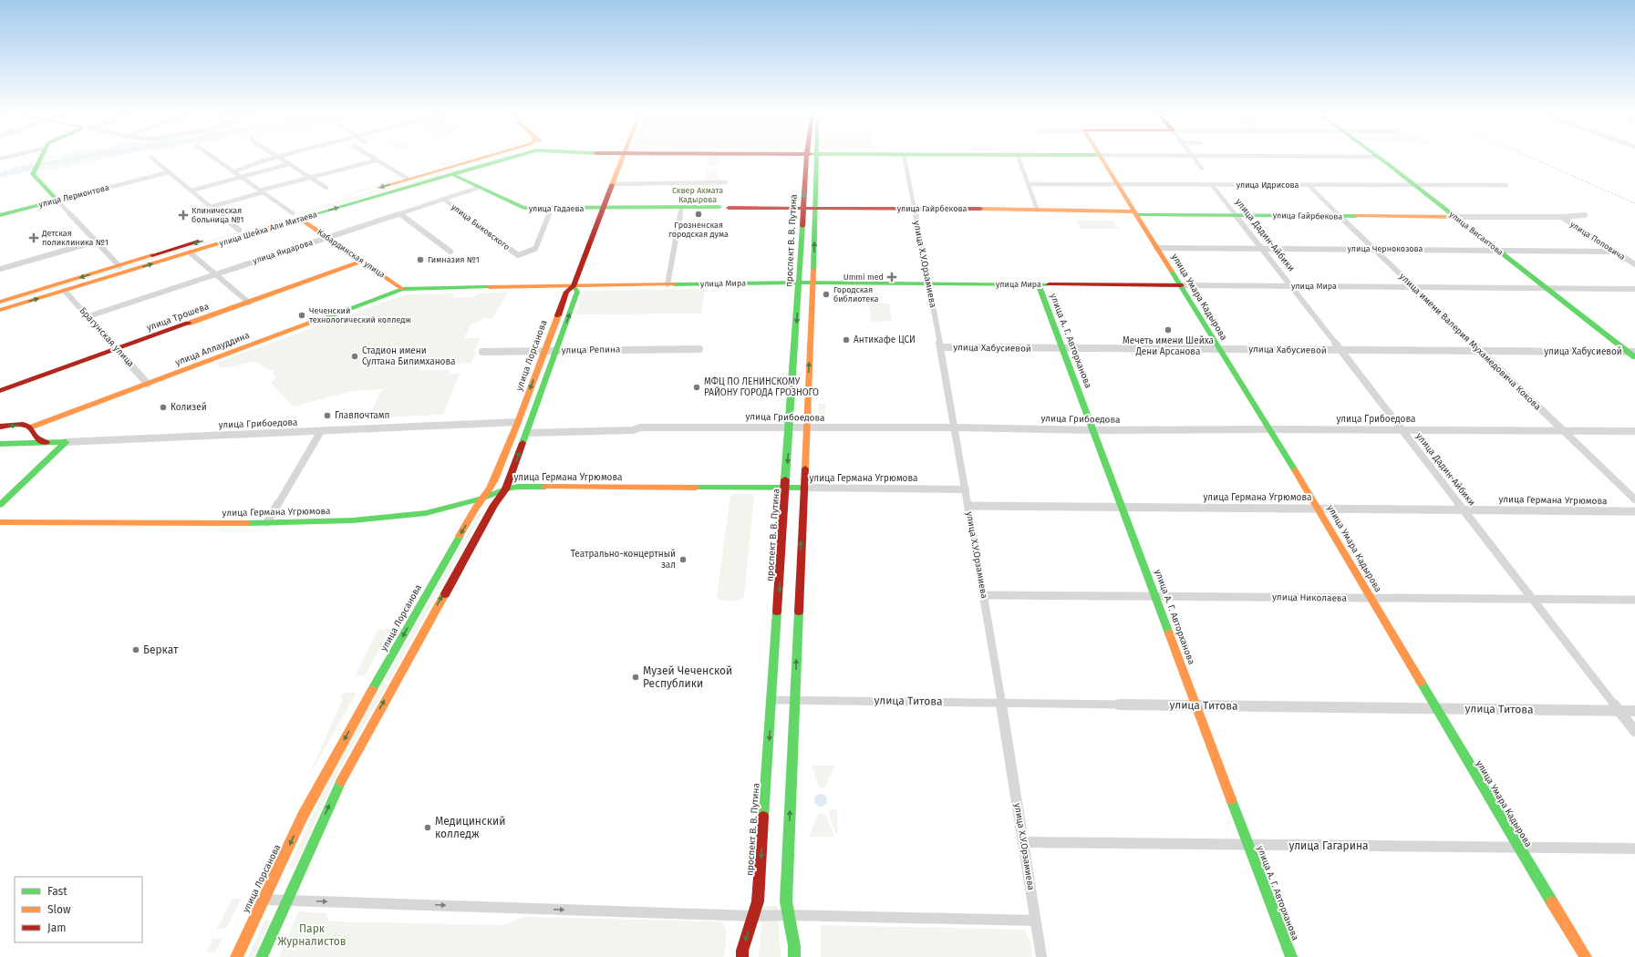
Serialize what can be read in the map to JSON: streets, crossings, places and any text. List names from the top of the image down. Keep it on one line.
{"streets":{"main road":["улица Лермонтова","улица Гадаева","улица Гайрбекова","улица Шейха Али Митаева","улица Висаитова","проспект В. В. Путина","Кабардинская улица","улица Мира","улица Умара Кадырова","улица Трошева","улица А. Г. Авторханова","улица Аллауддина","улица Лорсанова","улица Грибоедова","улица Германа Угрюмова"],"street":["улица Идрисова","улица Быковского","улица Дадин-Айбики","улица Поповича","улица Чернокозова","улица Яндарова","улица Х.У.Орзамиева","Брагунская улица","улица имени Валерия Мухамедовича Кокова","улица Хабусиевой","улица Репина","улица Николаева","улица Титова","улица Гагарина"]},"crossings":[["улица Идрисова","улица Висаитова"],["улица Идрисова","улица Дадин-Айбики"],["улица Идрисова","улица Умара Кадырова"],["улица Идрисова","улица имени Валерия Мухамедовича Кокова"],["улица Гадаева","улица Быковского"],["улица Гадаева","улица Шейха Али Митаева"],["улица Гадаева","улица Яндарова"],["улица Гадаева","улица Лорсанова"],["улица Гайрбекова","улица Висаитова"],["улица Гайрбекова","улица Дадин-Айбики"],["улица Гайрбекова","проспект В. В. Путина"],["улица Гайрбекова","улица Х.У.Орзамиева"],["улица Гайрбекова","улица Умара Кадырова"],["улица Гайрбекова","улица имени Валерия Мухамедовича Кокова"],["улица Быковского","улица Яндарова"],["улица Шейха Али Митаева","Кабардинская улица"],["улица Шейха Али Митаева","Брагунская улица"],["улица Висаитова","улица Чернокозова"],["улица Висаитова","улица Мира"],["улица Висаитова","улица Хабусиевой"],["улица Дадин-Айбики","улица Чернокозова"],["улица Дадин-Айбики","улица Мира"],["улица Дадин-Айбики","улица Хабусиевой"],["улица Дадин-Айбики","улица Грибоедова"],["улица Дадин-Айбики","улица Германа Угрюмова"],["улица Дадин-Айбики","улица Николаева"],["улица Дадин-Айбики","улица Титова"],["проспект В. В. Путина","улица Мира"],["проспект В. В. Путина","улица Грибоедова"],["проспект В. В. Путина","улица Германа Угрюмова"],["проспект В. В. Путина","улица Титова"],["улица Поповича","улица Чернокозова"],["улица Чернокозова","улица Умара Кадырова"],["улица Чернокозова","улица имени Валерия Мухамедовича Кокова"],["улица Яндарова","Кабардинская улица"],["улица Яндарова","Брагунская улица"],["Кабардинская улица","улица Мира"],["Кабардинская улица","улица Трошева"],["Кабардинская улица","улица Аллауддина"],["улица Х.У.Орзамиева","улица Мира"],["улица Х.У.Орзамиева","улица Хабусиевой"],["улица Х.У.Орзамиева","улица Грибоедова"],["улица Х.У.Орзамиева","улица Германа Угрюмова"],["улица Х.У.Орзамиева","улица Николаева"],["улица Х.У.Орзамиева","улица Титова"],["улица Х.У.Орзамиева","улица Гагарина"],["улица Мира","улица Умара Кадырова"],["улица Мира","улица А. Г. Авторханова"],["улица Мира","улица имени Валерия Мухамедовича Кокова"],["улица Мира","улица Аллауддина"],["улица Мира","улица Лорсанова"],["улица Умара Кадырова","улица Хабусиевой"],["улица Умара Кадырова","улица Грибоедова"],["улица Умара Кадырова","улица Германа Угрюмова"],["улица Умара Кадырова","улица Николаева"],["улица Умара Кадырова","улица Титова"],["улица Умара Кадырова","улица Гагарина"],["улица Трошева","Брагунская улица"],["Брагунская улица","улица Аллауддина"],["улица А. Г. Авторханова","улица Хабусиевой"],["улица А. Г. Авторханова","улица Грибоедова"],["улица А. Г. Авторханова","улица Германа Угрюмова"],["улица А. Г. Авторханова","улица Николаева"],["улица А. Г. Авторханова","улица Титова"],["улица А. Г. Авторханова","улица Гагарина"],["улица имени Валерия Мухамедовича Кокова","улица Хабусиевой"],["улица имени Валерия Мухамедовича Кокова","улица Грибоедова"],["улица Репина","улица Лорсанова"],["улица Лорсанова","улица Грибоедова"],["улица Лорсанова","улица Германа Угрюмова"]],"parks":["Сквер Ахмата Кадырова","Парк Журналистов"],"places":{"other":["Грозненская городская дума","Гимназия №1","Городская библиотека","Чеченский технологический колледж","Мечеть имени Шейха Дени Арсанова","Антикафе ЦСИ","Стадион имени Султана Билимханова","МФЦ ПО ЛЕНИНСКОМУ РАЙОНУ ГОРОДА ГРОЗНОГО","Колизей","Главпочтамп","Театрально-концертный зал","Беркат","Музей Чеченской Республики","Медицинский колледж"],"health":["Клиническая больница №1","Детская поликлиника №1","Ummi med"]},"legend":["Fast","Slow","Jam"]}
